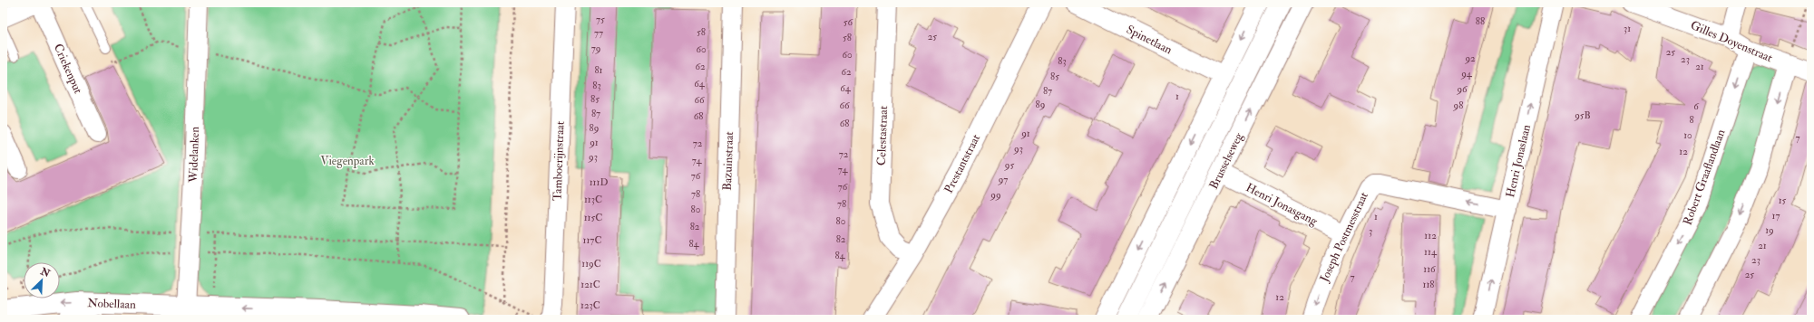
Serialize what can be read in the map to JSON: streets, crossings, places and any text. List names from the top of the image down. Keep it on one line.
{"streets":{"main road":["Brusselseweg","Nobellaan"],"street":["Spinetlaan","Gilles Doyenstraat","Criekenput","Celestastraat","Widelanken","Tamboerijnstraat","Bazuinstraat","Henri Jonaslaan","Prestantstraat","Robert Graaflandlaan","Henri Jonasgang","Joseph Postmesstraat"]},"crossings":[["Gilles Doyenstraat","Robert Graaflandlaan"],["Celestastraat","Prestantstraat"],["Widelanken","Nobellaan"],["Brusselseweg","Henri Jonasgang"],["Henri Jonaslaan","Joseph Postmesstraat"],["Henri Jonasgang","Joseph Postmesstraat"]],"one_way":["Henri Jonaslaan","Nobellaan"],"parks":["Viegenpark"],"house_numbers":["75","88","56","31","58","77","25","58","79","60","25","60","92","23","83","62","21","81","62","94","85","64","83","64","96","87","1","85","66","89","66","98","6","87","95B","68","8","68","89","91","10","7","91","72","93","12","72","93","74","95","74","76","97","111D","76","78","99","113C","15","78","80","17","1","115C","80","82","19","3","112","82","117C","84","21","114","84","23","119C","116","25","7","121C","118","12","123C"],"north":"top right"}
